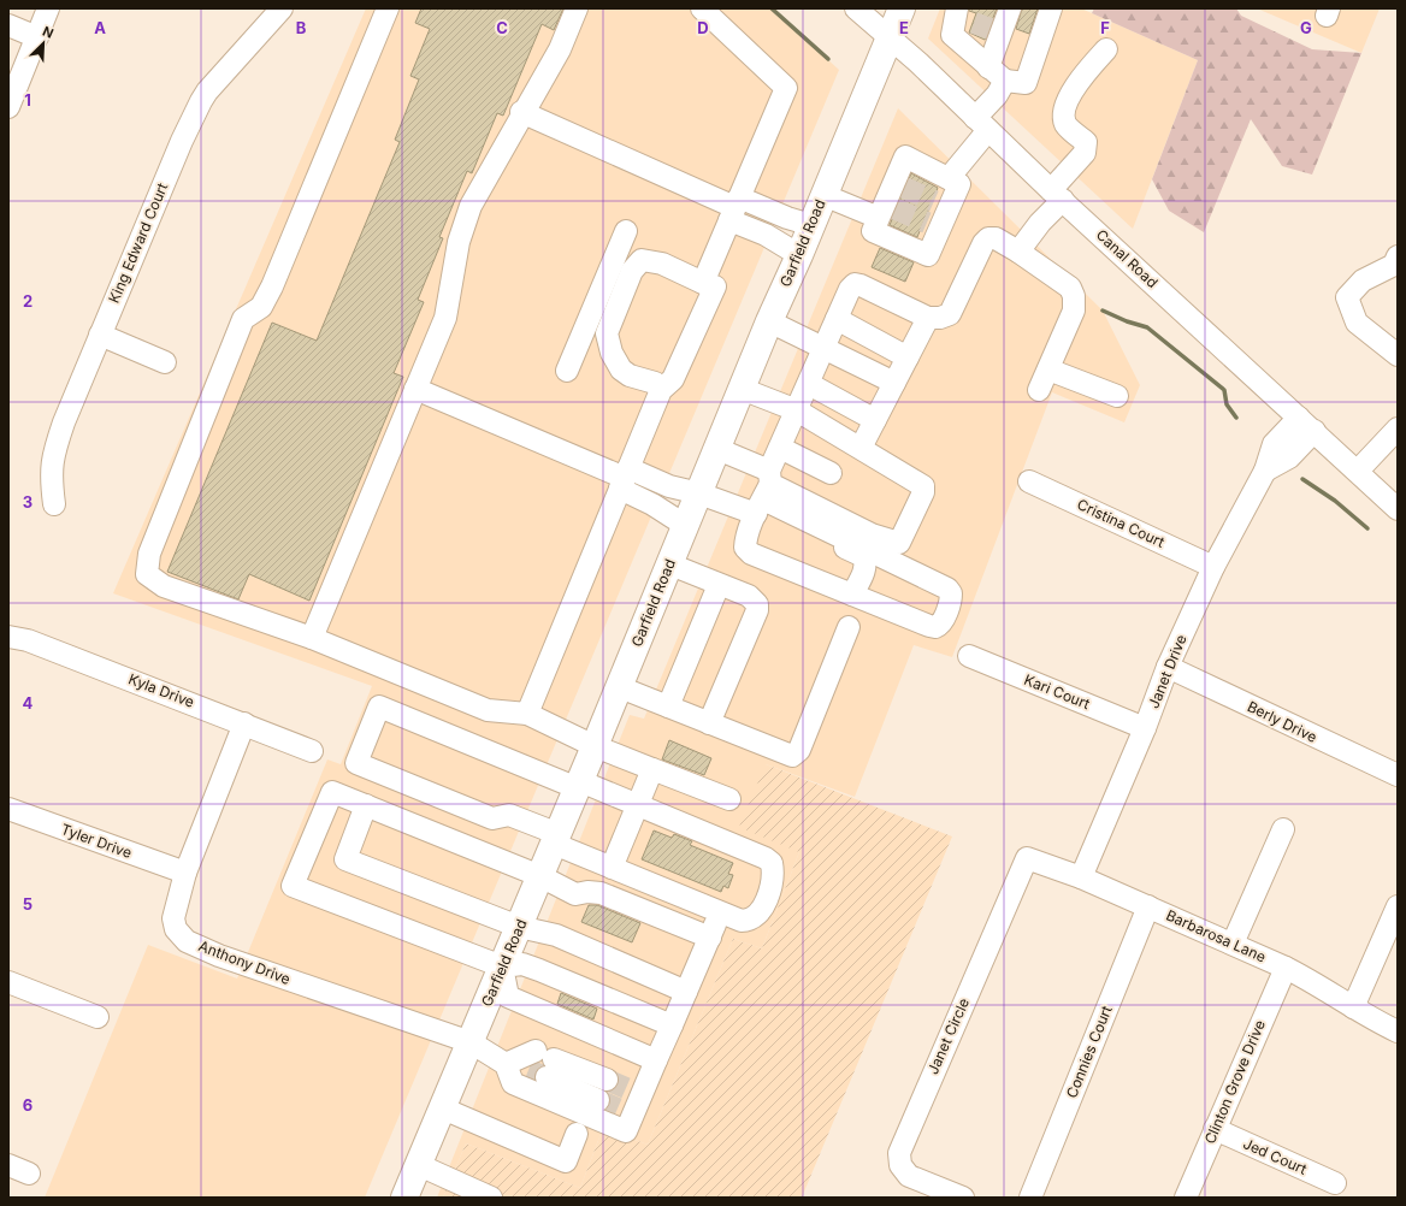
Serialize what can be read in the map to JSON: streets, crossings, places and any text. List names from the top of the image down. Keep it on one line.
{"streets":{"main road":["Garfield Road"],"street":["King Edward Court","Canal Road","Cristina Court","Janet Drive","Kyla Drive","Kari Court","Berly Drive","Tyler Drive","Barbarosa Lane","Anthony Drive","Janet Circle","Connies Court","Clinton Grove Drive","Jed Court"]},"crossings":[["Garfield Road","Canal Road"],["Garfield Road","Anthony Drive"],["Canal Road","Janet Drive"],["Cristina Court","Janet Drive"],["Janet Drive","Kari Court"],["Janet Drive","Berly Drive"],["Janet Drive","Barbarosa Lane"],["Kyla Drive","Anthony Drive"],["Tyler Drive","Anthony Drive"],["Barbarosa Lane","Janet Circle"],["Barbarosa Lane","Connies Court"],["Barbarosa Lane","Clinton Grove Drive"],["Clinton Grove Drive","Jed Court"]],"north":"top right","grid":{"columns":["A","B","C","D","E","F","G"],"rows":["1","2","3","4","5","6"]}}
